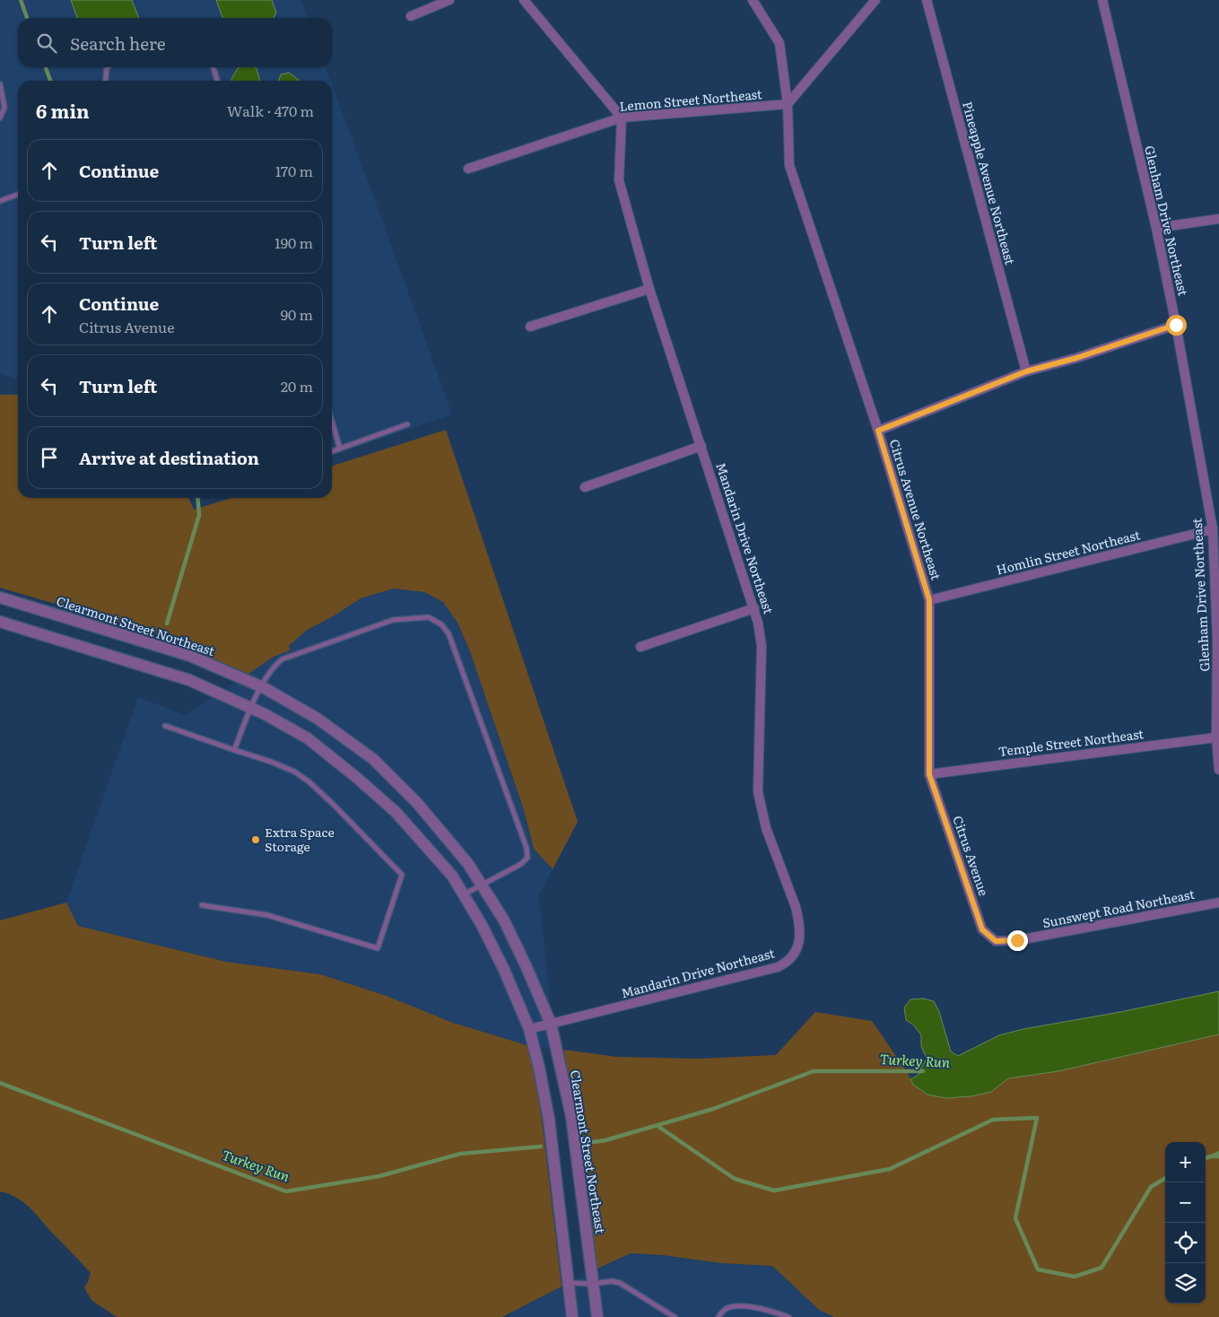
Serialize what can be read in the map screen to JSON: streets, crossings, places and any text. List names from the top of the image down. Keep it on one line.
{"streets":{"street":["Lemon Street Northeast","Pineapple Avenue Northeast","Glenham Drive Northeast","Citrus Avenue Northeast","Mandarin Drive Northeast","Homlin Street Northeast","Clearmont Street Northeast","Temple Street Northeast","Citrus Avenue","Sunswept Road Northeast"]},"crossings":[["Lemon Street Northeast","Citrus Avenue Northeast"],["Lemon Street Northeast","Mandarin Drive Northeast"],["Glenham Drive Northeast","Homlin Street Northeast"],["Glenham Drive Northeast","Temple Street Northeast"],["Citrus Avenue Northeast","Homlin Street Northeast"],["Citrus Avenue Northeast","Temple Street Northeast"],["Citrus Avenue Northeast","Citrus Avenue"],["Mandarin Drive Northeast","Clearmont Street Northeast"],["Temple Street Northeast","Citrus Avenue"],["Citrus Avenue","Sunswept Road Northeast"]],"water":["Turkey Run"],"places":["Extra Space Storage"],"page":{"search":"Search here","heading":["6 min","Walk · 470 m"],"list":[["Continue","170 m"],["Turn left","190 m"],["Continue","Citrus Avenue","90 m"],["Turn left","20 m"],"Arrive at destination"],"map_buttons":["+","−"]}}
